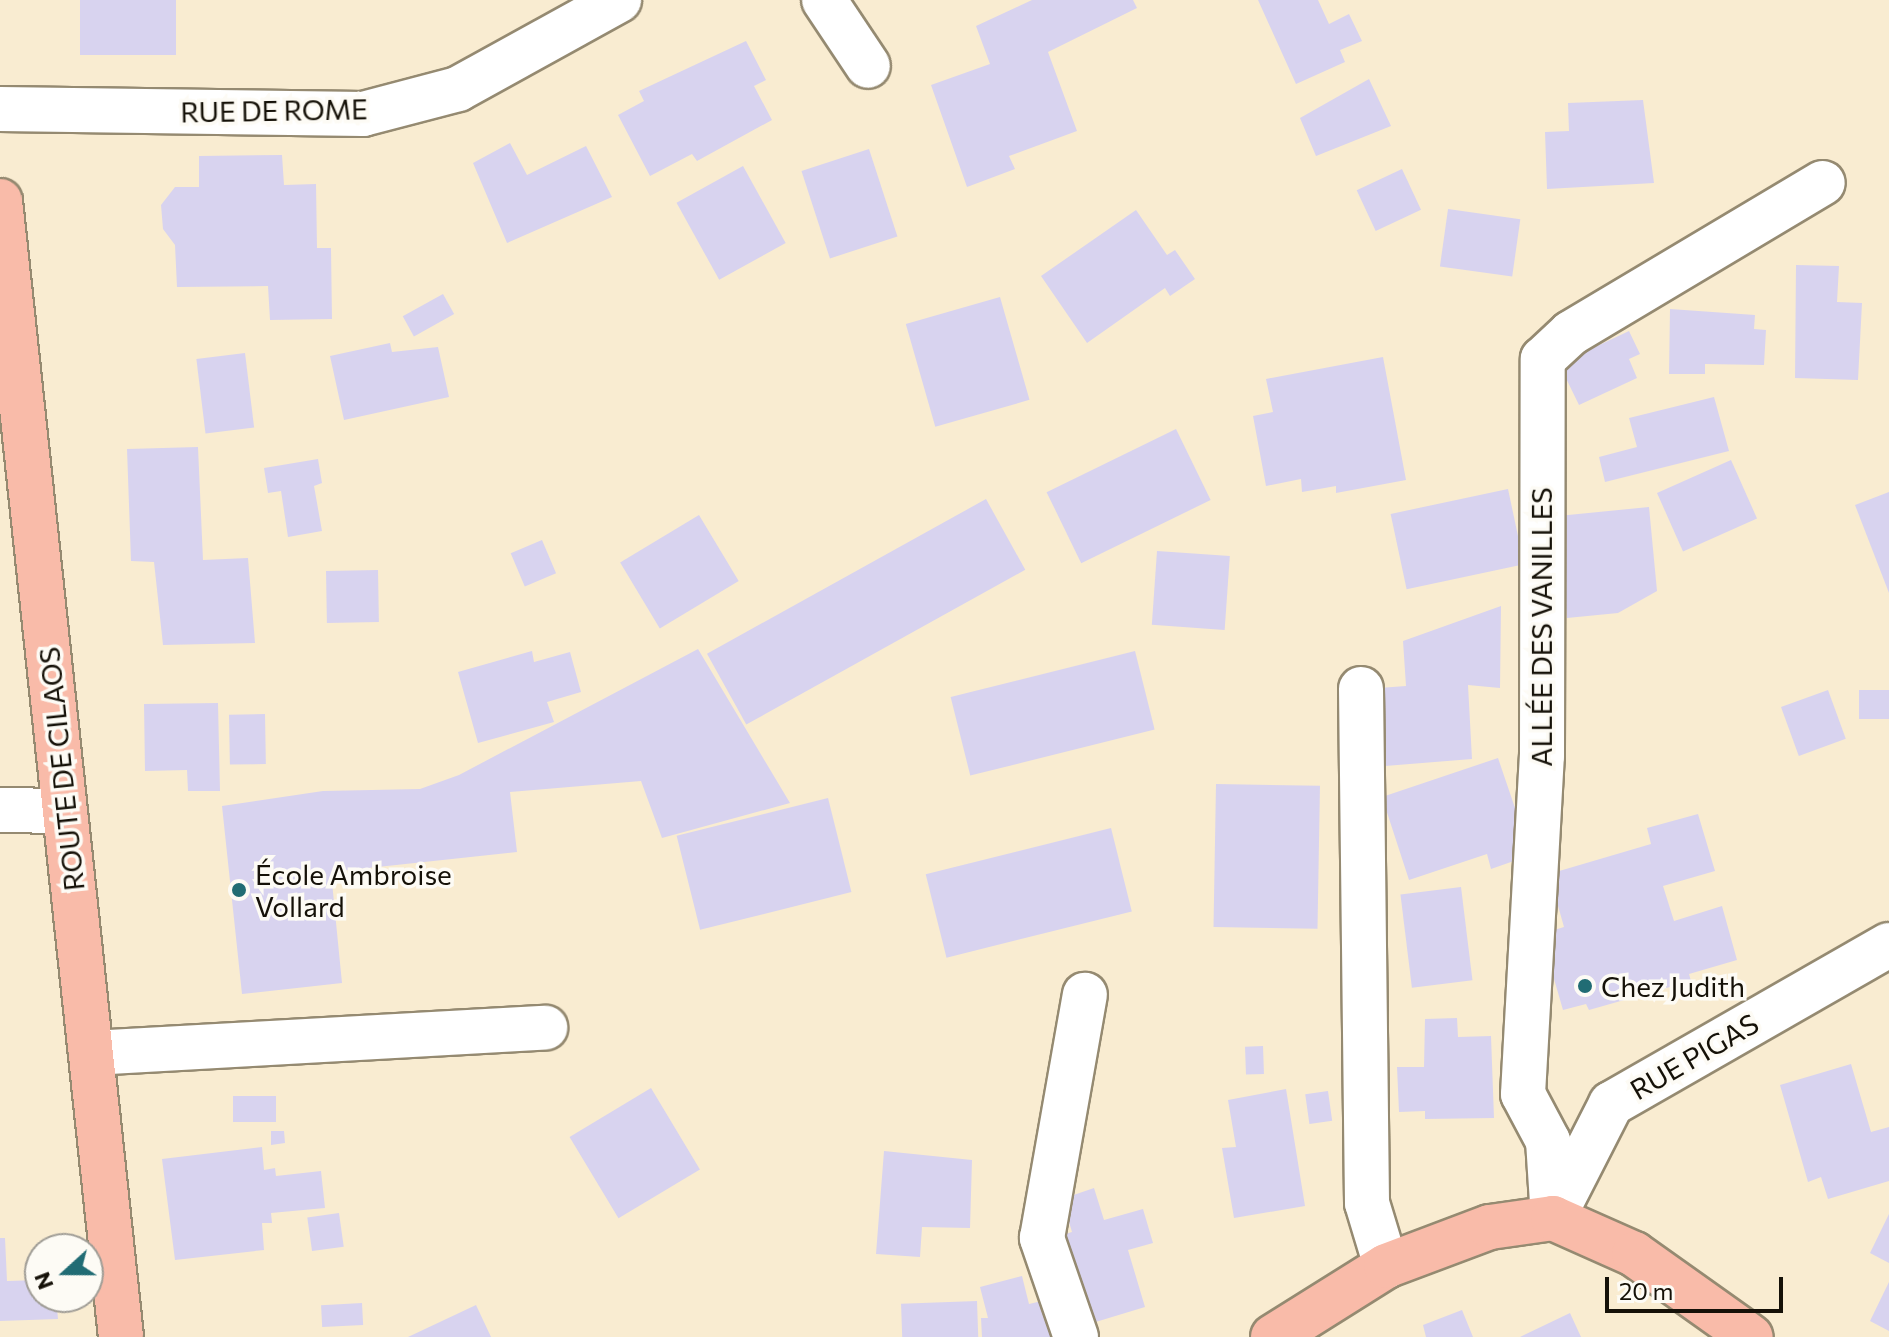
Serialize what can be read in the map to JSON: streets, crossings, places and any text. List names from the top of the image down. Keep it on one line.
{"streets":{"main road":["ROUTE DE CILAOS"],"street":["RUE DE ROME","ALLÉE DES VANILLES","RUE PIGAS"]},"crossings":[["ALLÉE DES VANILLES","RUE PIGAS"]],"places":["École Ambroise Vollard","Chez Judith"],"scale_bar":"20 m","north":"left"}
